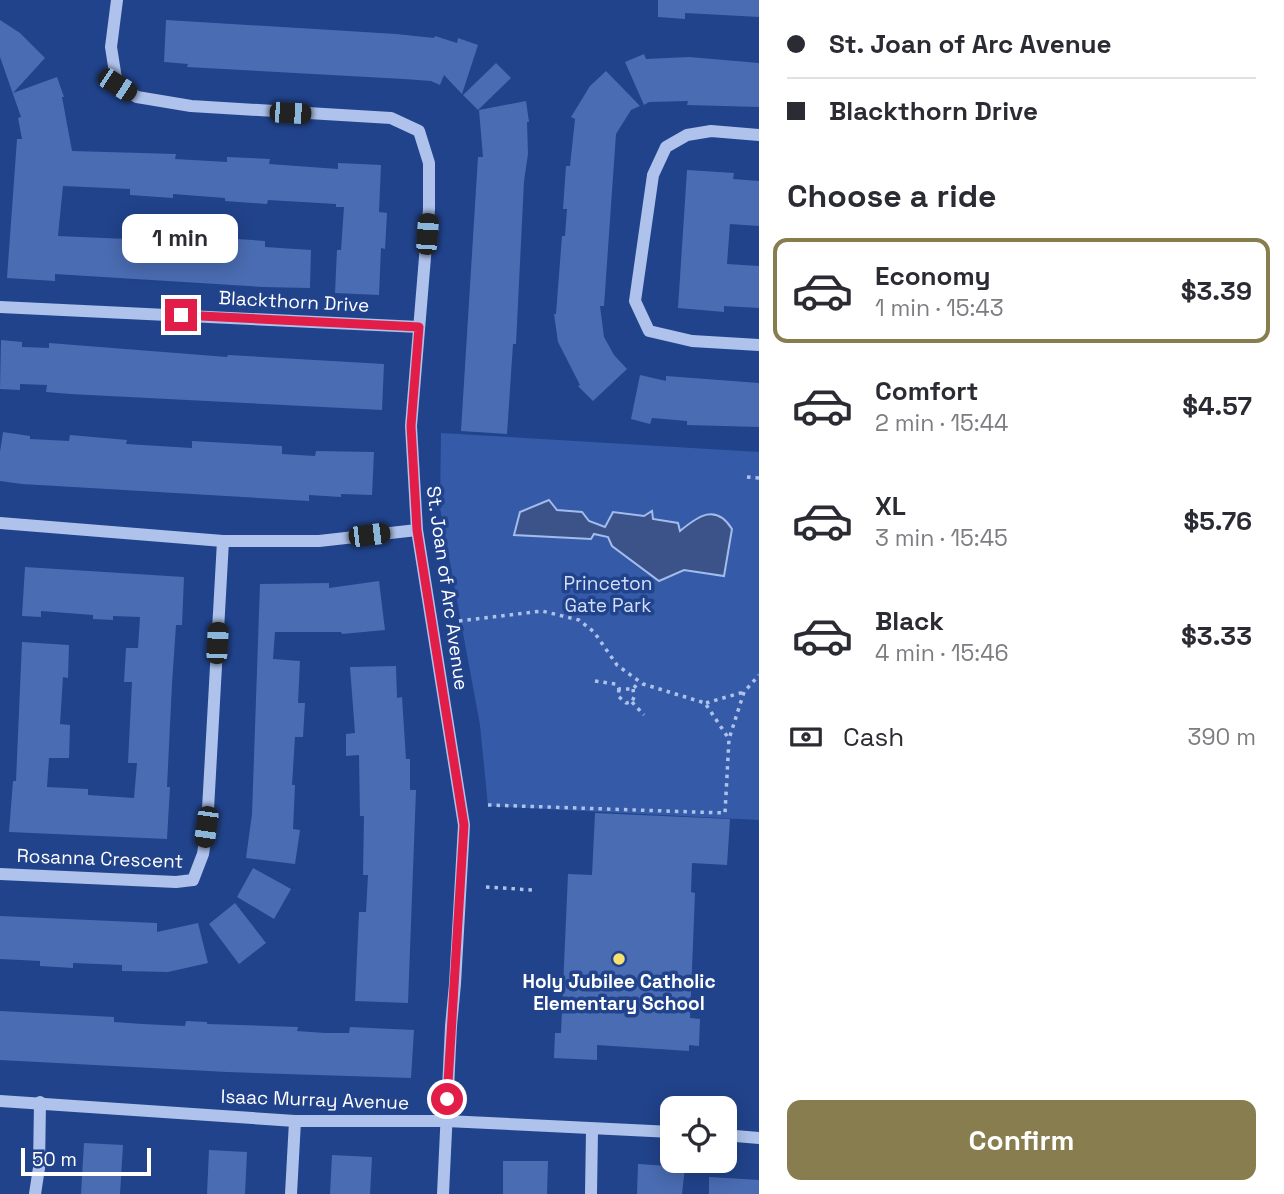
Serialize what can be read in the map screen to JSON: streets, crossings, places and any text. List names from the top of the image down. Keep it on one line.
{"streets":{"street":["Blackthorn Drive","St. Joan of Arc Avenue","Rosanna Crescent","Isaac Murray Avenue"]},"crossings":[["Blackthorn Drive","St. Joan of Arc Avenue"],["St. Joan of Arc Avenue","Isaac Murray Avenue"]],"parks":["Princeton Gate Park"],"places":["Holy Jubilee Catholic Elementary School"],"scale_bar":"50 m","page":{"banner":["St. Joan of Arc Avenue","Blackthorn Drive"],"heading":"Choose a ride","bubble":"1 min","list":[{"name":"Economy","note":"1 min · 15:43","value":"$3.39"},{"name":"Comfort","note":"2 min · 15:44","value":"$4.57"},{"name":"XL","note":"3 min · 15:45","value":"$5.76"},{"name":"Black","note":"4 min · 15:46","value":"$3.33"}],"pay":["Cash","390 m"],"buttons":"Confirm","scale":"50 m"}}
